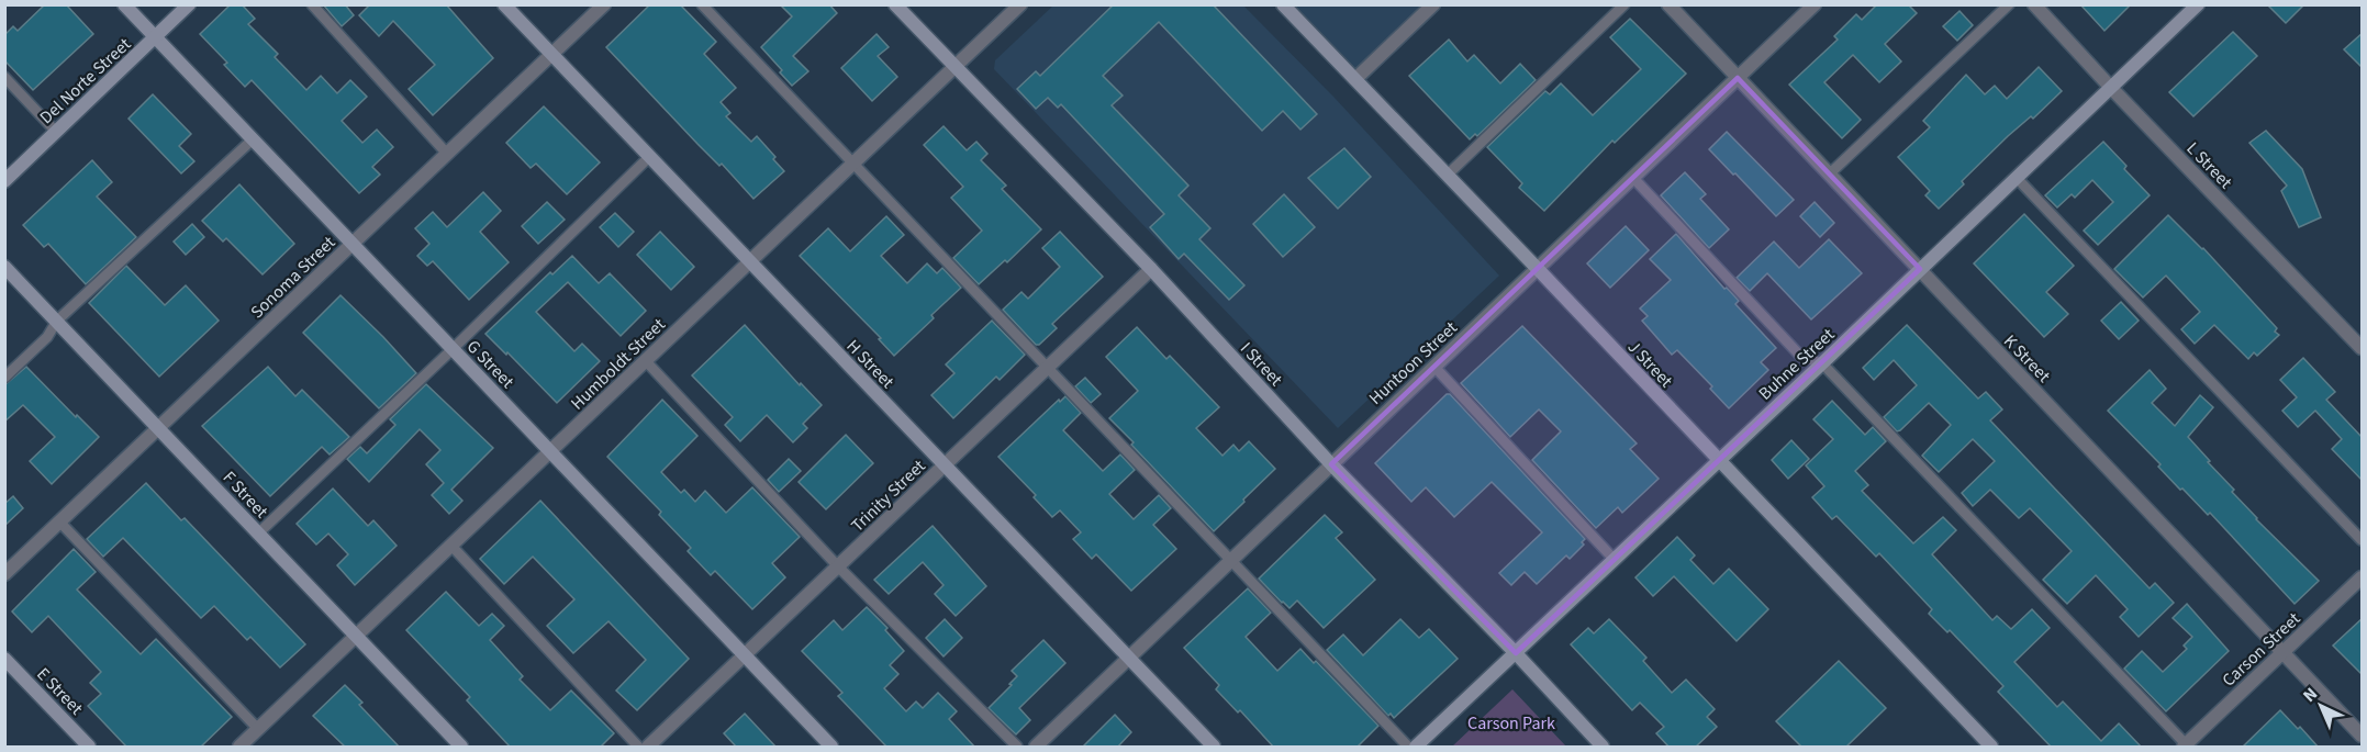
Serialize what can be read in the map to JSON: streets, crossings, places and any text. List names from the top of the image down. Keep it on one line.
{"streets":{"street":["Del Norte Street","L Street","Sonoma Street","K Street","Huntoon Street","G Street","Humboldt Street","H Street","I Street","J Street","Buhne Street","F Street","Trinity Street","Carson Street","E Street"]},"crossings":[["Del Norte Street","G Street"],["L Street","Buhne Street"],["Sonoma Street","G Street"],["Sonoma Street","H Street"],["Sonoma Street","F Street"],["K Street","Huntoon Street"],["K Street","Buhne Street"],["K Street","Carson Street"],["Huntoon Street","H Street"],["Huntoon Street","I Street"],["Huntoon Street","J Street"],["G Street","Humboldt Street"],["G Street","Trinity Street"],["Humboldt Street","H Street"],["Humboldt Street","I Street"],["Humboldt Street","F Street"],["H Street","Trinity Street"],["I Street","Buhne Street"],["I Street","Trinity Street"],["J Street","Buhne Street"]],"parks":["Carson Park"],"north":"top left"}
